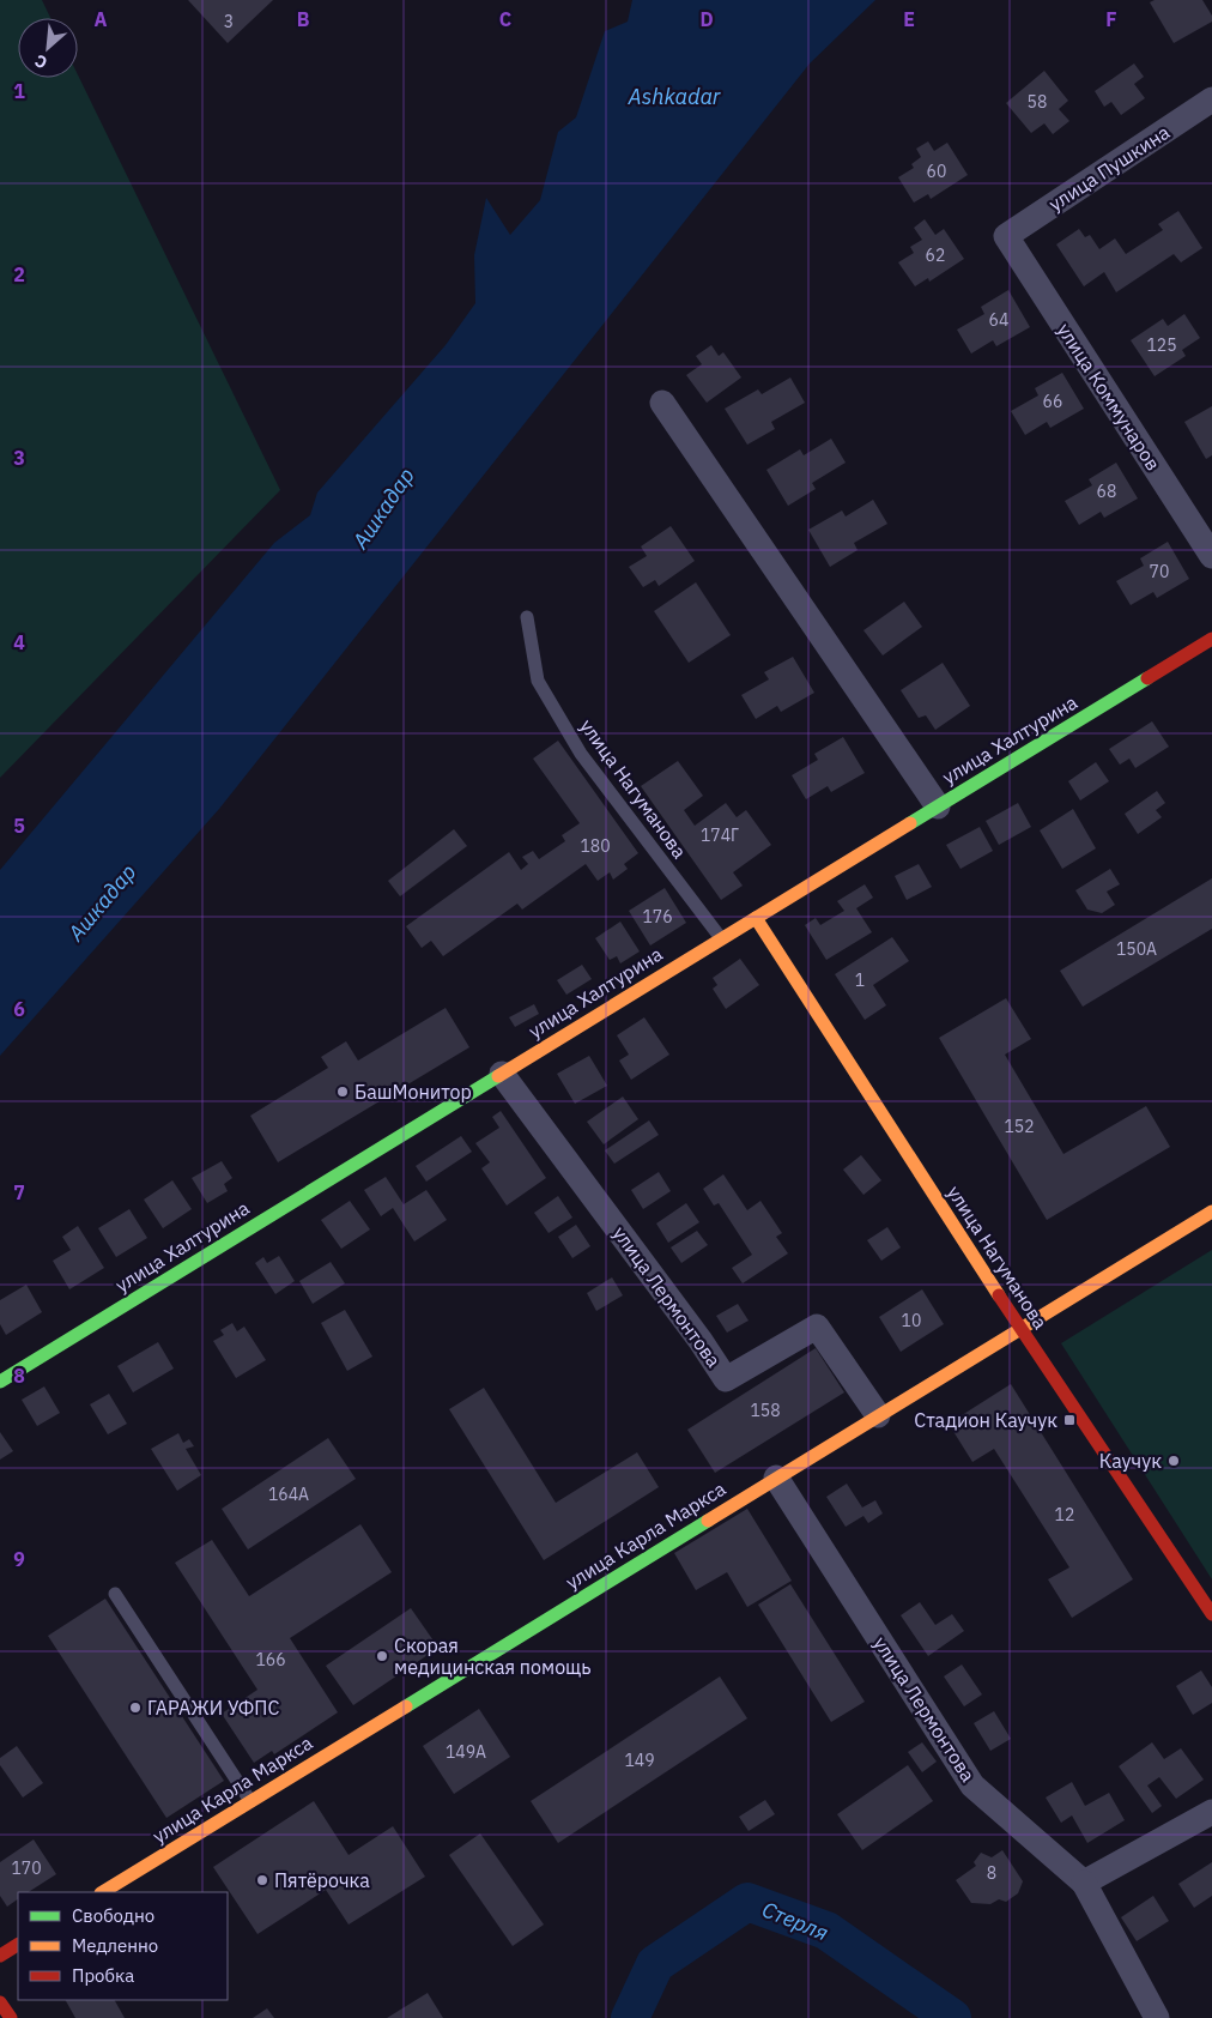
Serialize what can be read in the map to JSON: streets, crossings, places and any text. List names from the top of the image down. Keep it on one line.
{"streets":{"main road":["улица Халтурина","улица Нагуманова","улица Карла Маркса"],"street":["улица Пушкина","улица Коммунаров","улица Лермонтова"]},"crossings":[["улица Пушкина","улица Коммунаров"],["улица Халтурина","улица Нагуманова"],["улица Халтурина","улица Лермонтова"],["улица Нагуманова","улица Карла Маркса"],["улица Лермонтова","улица Карла Маркса"]],"water":["Ashkadar","Ашкадар","Стерля"],"places":{"other":["БашМонитор","Каучук","Скорая медицинская помощь","ГАРАЖИ УФПС","Пятёрочка"],"transit":["Стадион Каучук"]},"house_numbers":["3","58","60","62","64","125","66","68","70","174Г","180","176","150А","1","152","10","158","164А","12","166","149А","149","170","8"],"legend":["Свободно","Медленно","Пробка"],"north":"bottom left","grid":{"columns":["A","B","C","D","E","F"],"rows":["1","2","3","4","5","6","7","8","9"]}}
